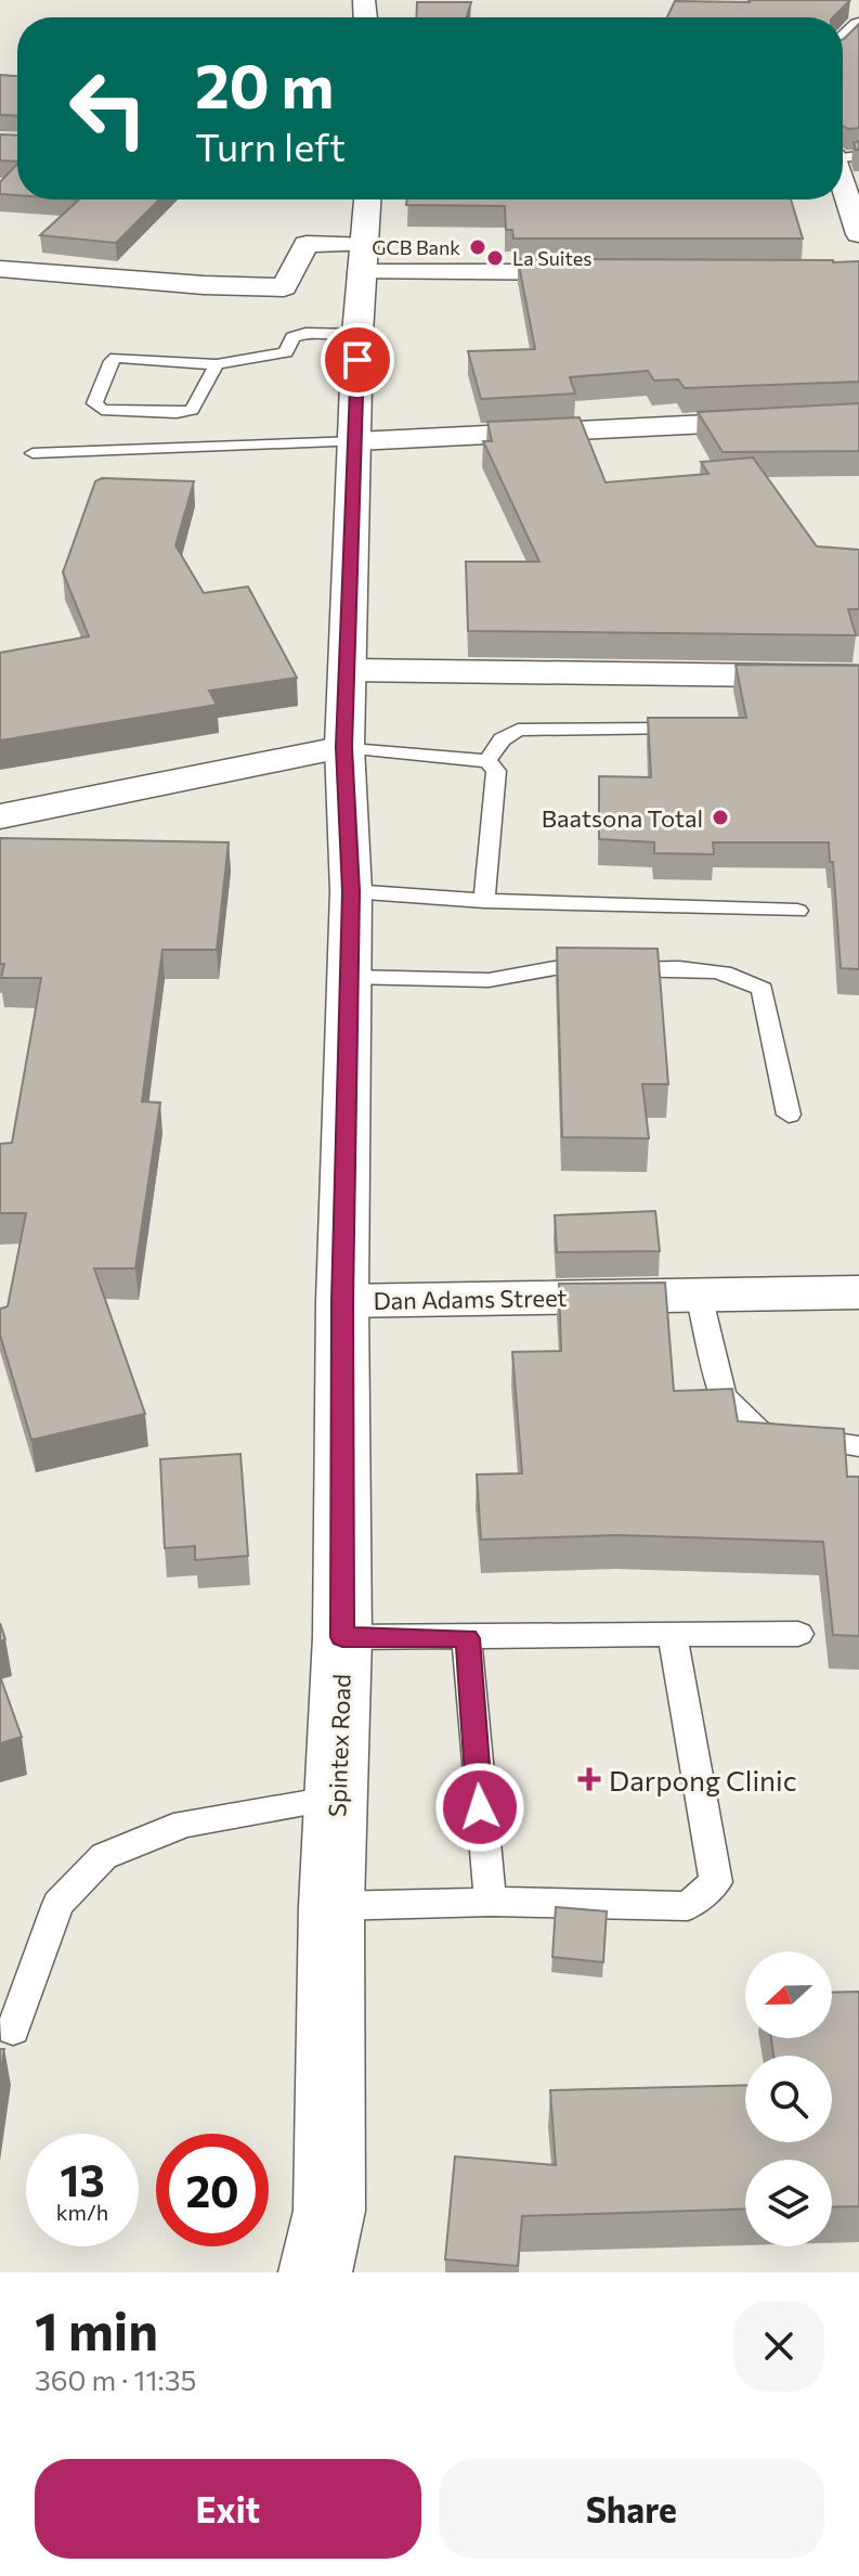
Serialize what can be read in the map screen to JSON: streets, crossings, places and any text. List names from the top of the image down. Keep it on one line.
{"streets":{"main road":["Spintex Road"],"street":["Dan Adams Street"]},"crossings":[["Dan Adams Street","Spintex Road"]],"places":{"other":["GCB Bank","La Suites","Baatsona Total"],"health":["Darpong Clinic"]},"north":"left","page":{"turn":["20 m","Turn left"],"speed":"13 km/h","limit":"20","heading":["1 min","360 m · 11:35"],"buttons":["Exit","Share"]}}
